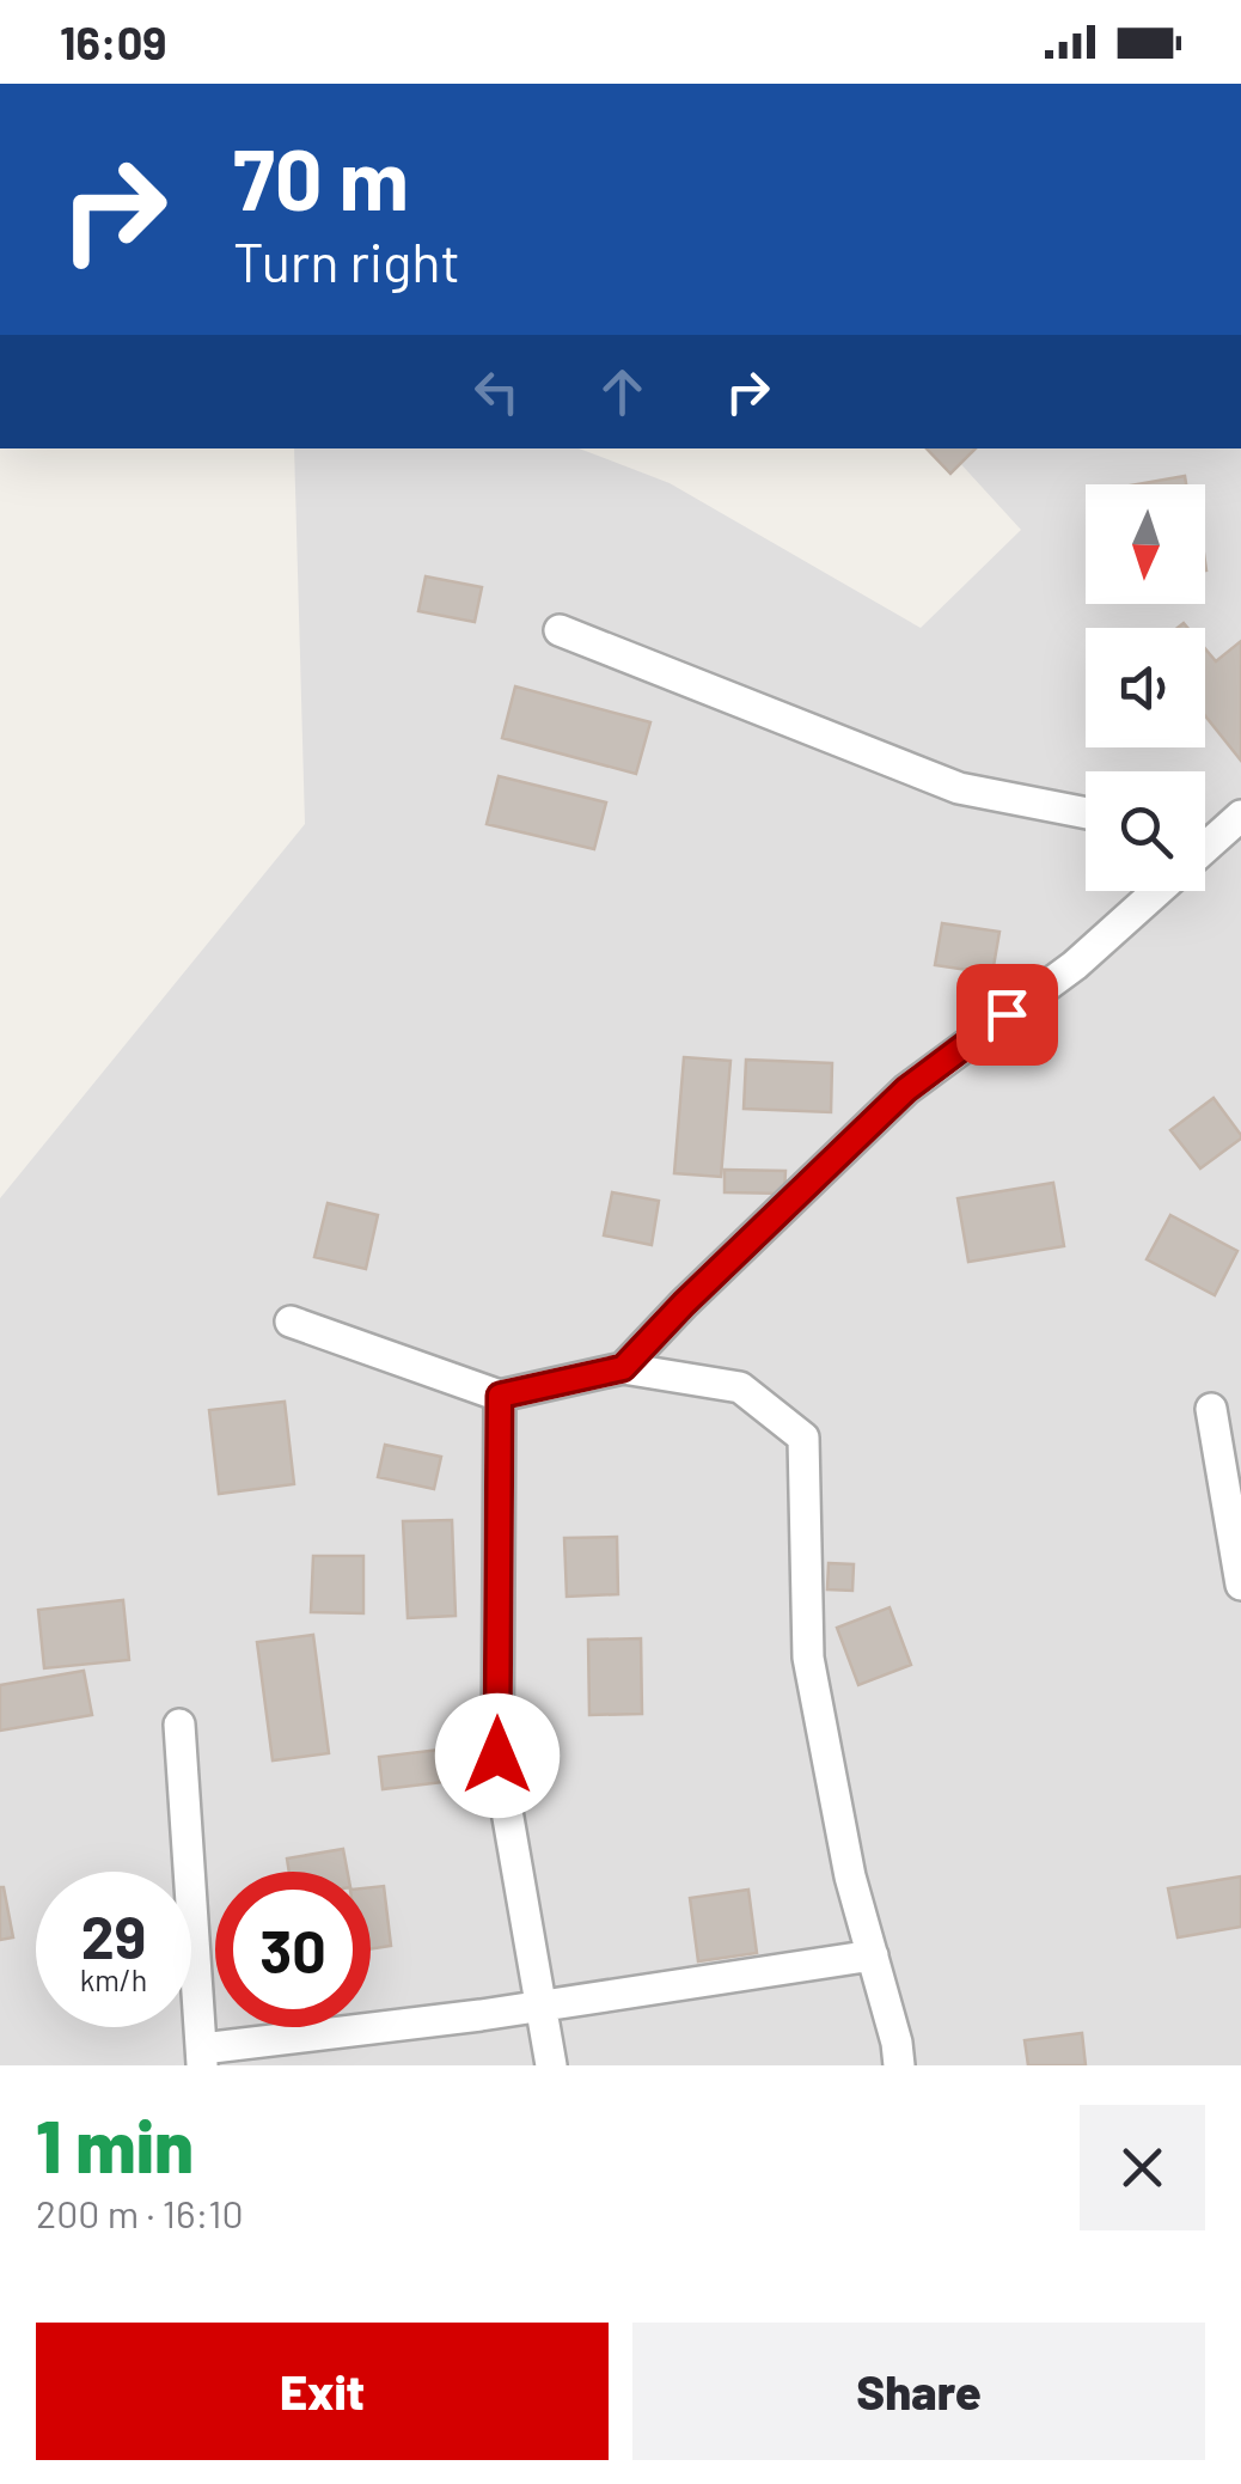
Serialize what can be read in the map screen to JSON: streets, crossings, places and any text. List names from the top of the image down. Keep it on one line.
{"north":"bottom","page":{"status":"16:09","turn":["70 m","Turn right"],"speed":"29 km/h","limit":"30","heading":["1 min","200 m · 16:10"],"buttons":["Exit","Share"]}}
